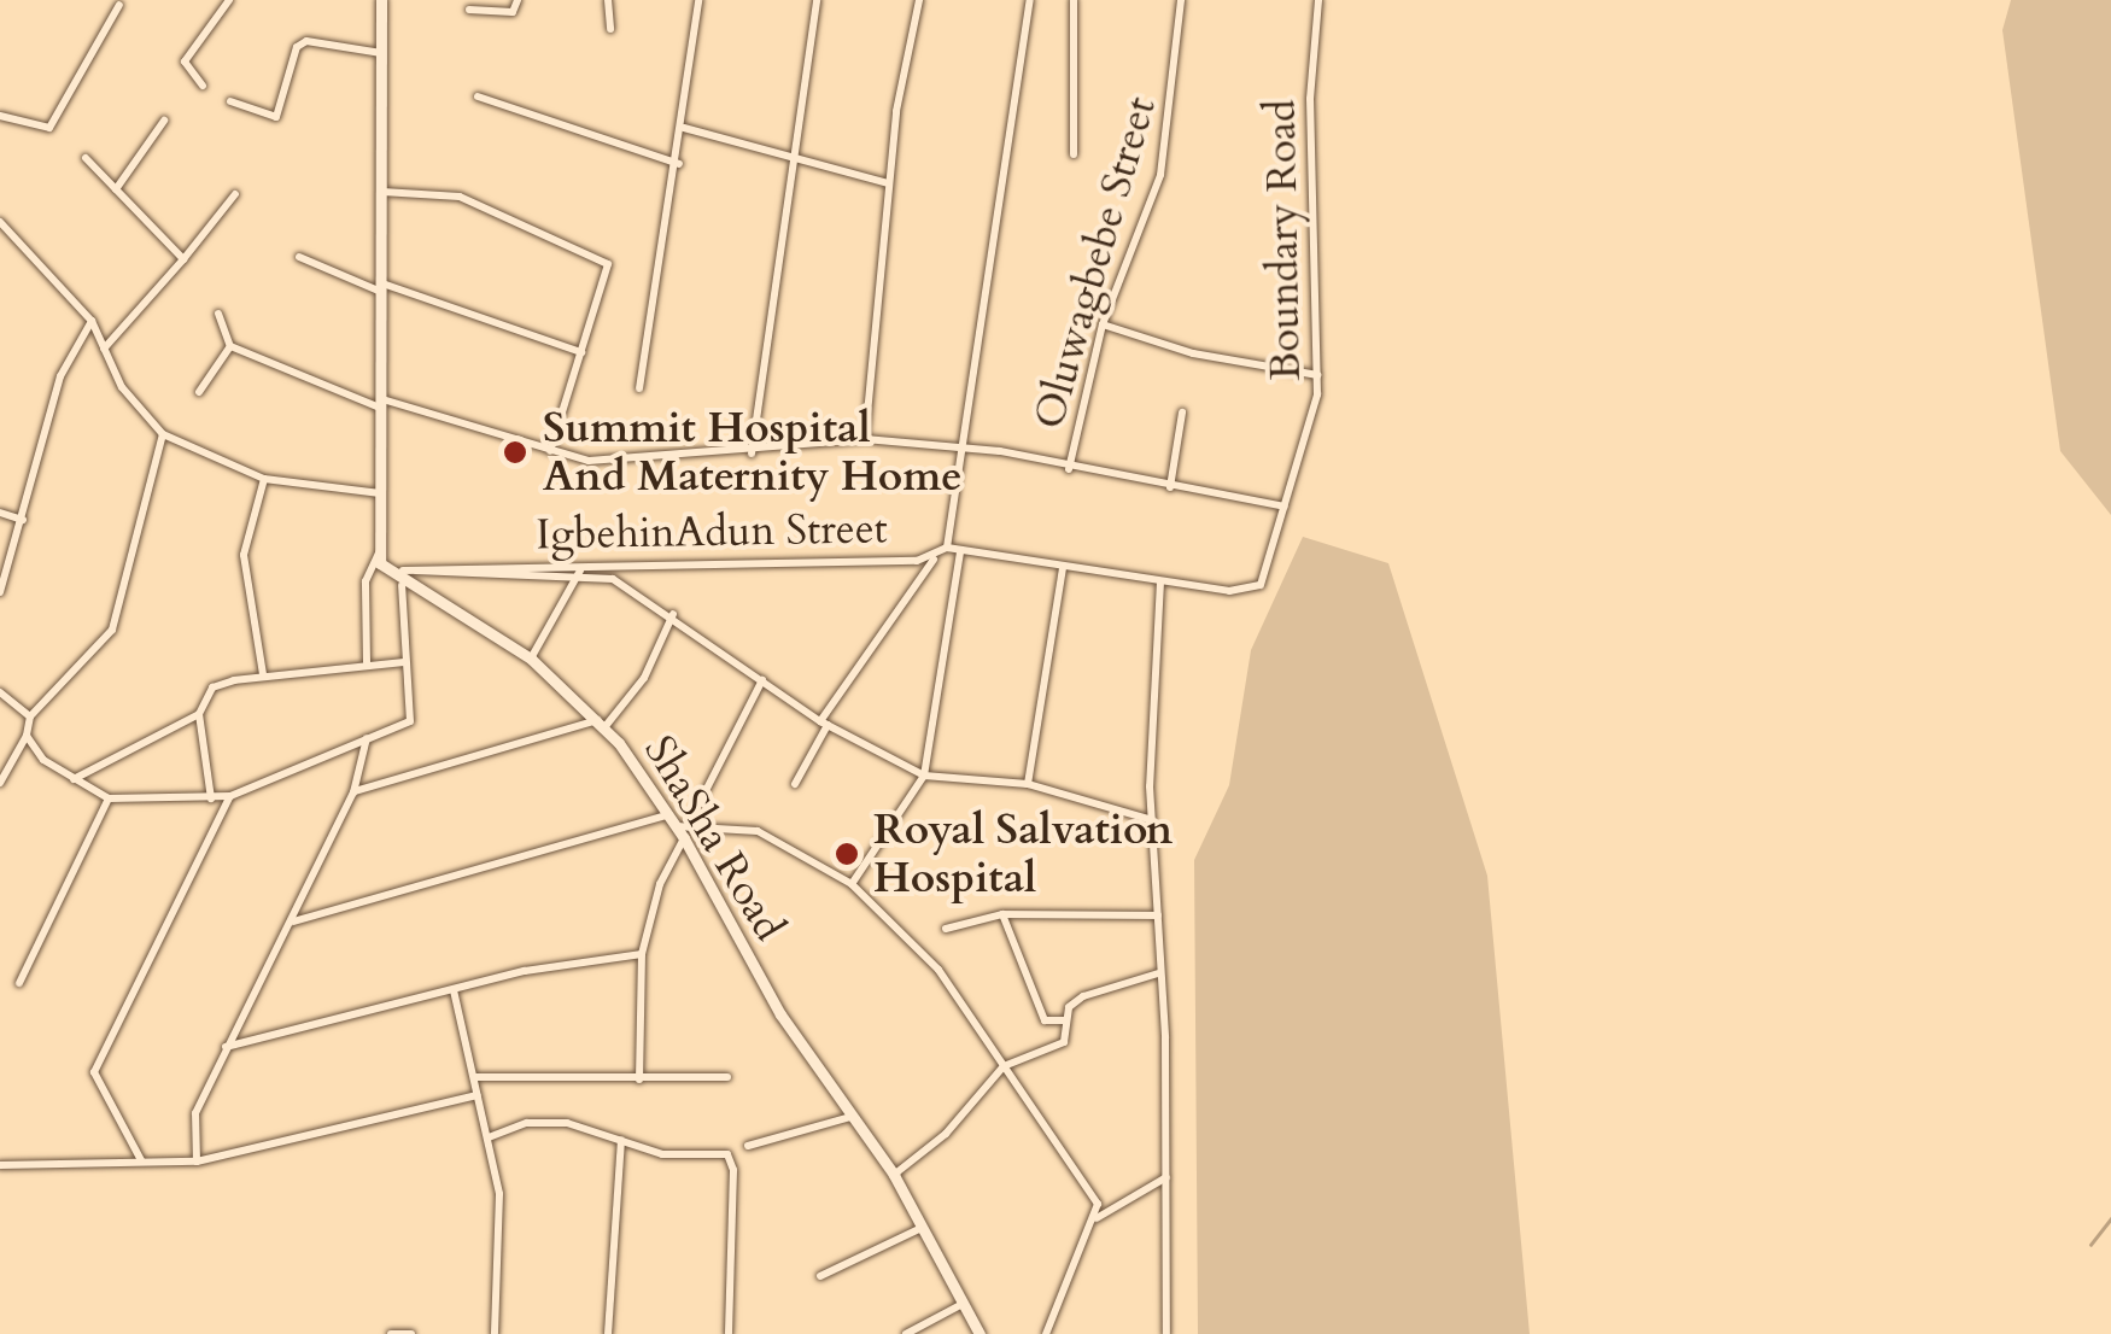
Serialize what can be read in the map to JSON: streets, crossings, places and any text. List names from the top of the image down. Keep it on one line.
{"streets":{"street":["Boundary Road","Oluwagbebe Street","IgbehinAdun Street","ShaSha Road"]},"crossings":[["Boundary Road","IgbehinAdun Street"],["IgbehinAdun Street","ShaSha Road"]],"places":["Summit Hospital And Maternity Home","Royal Salvation Hospital"]}
